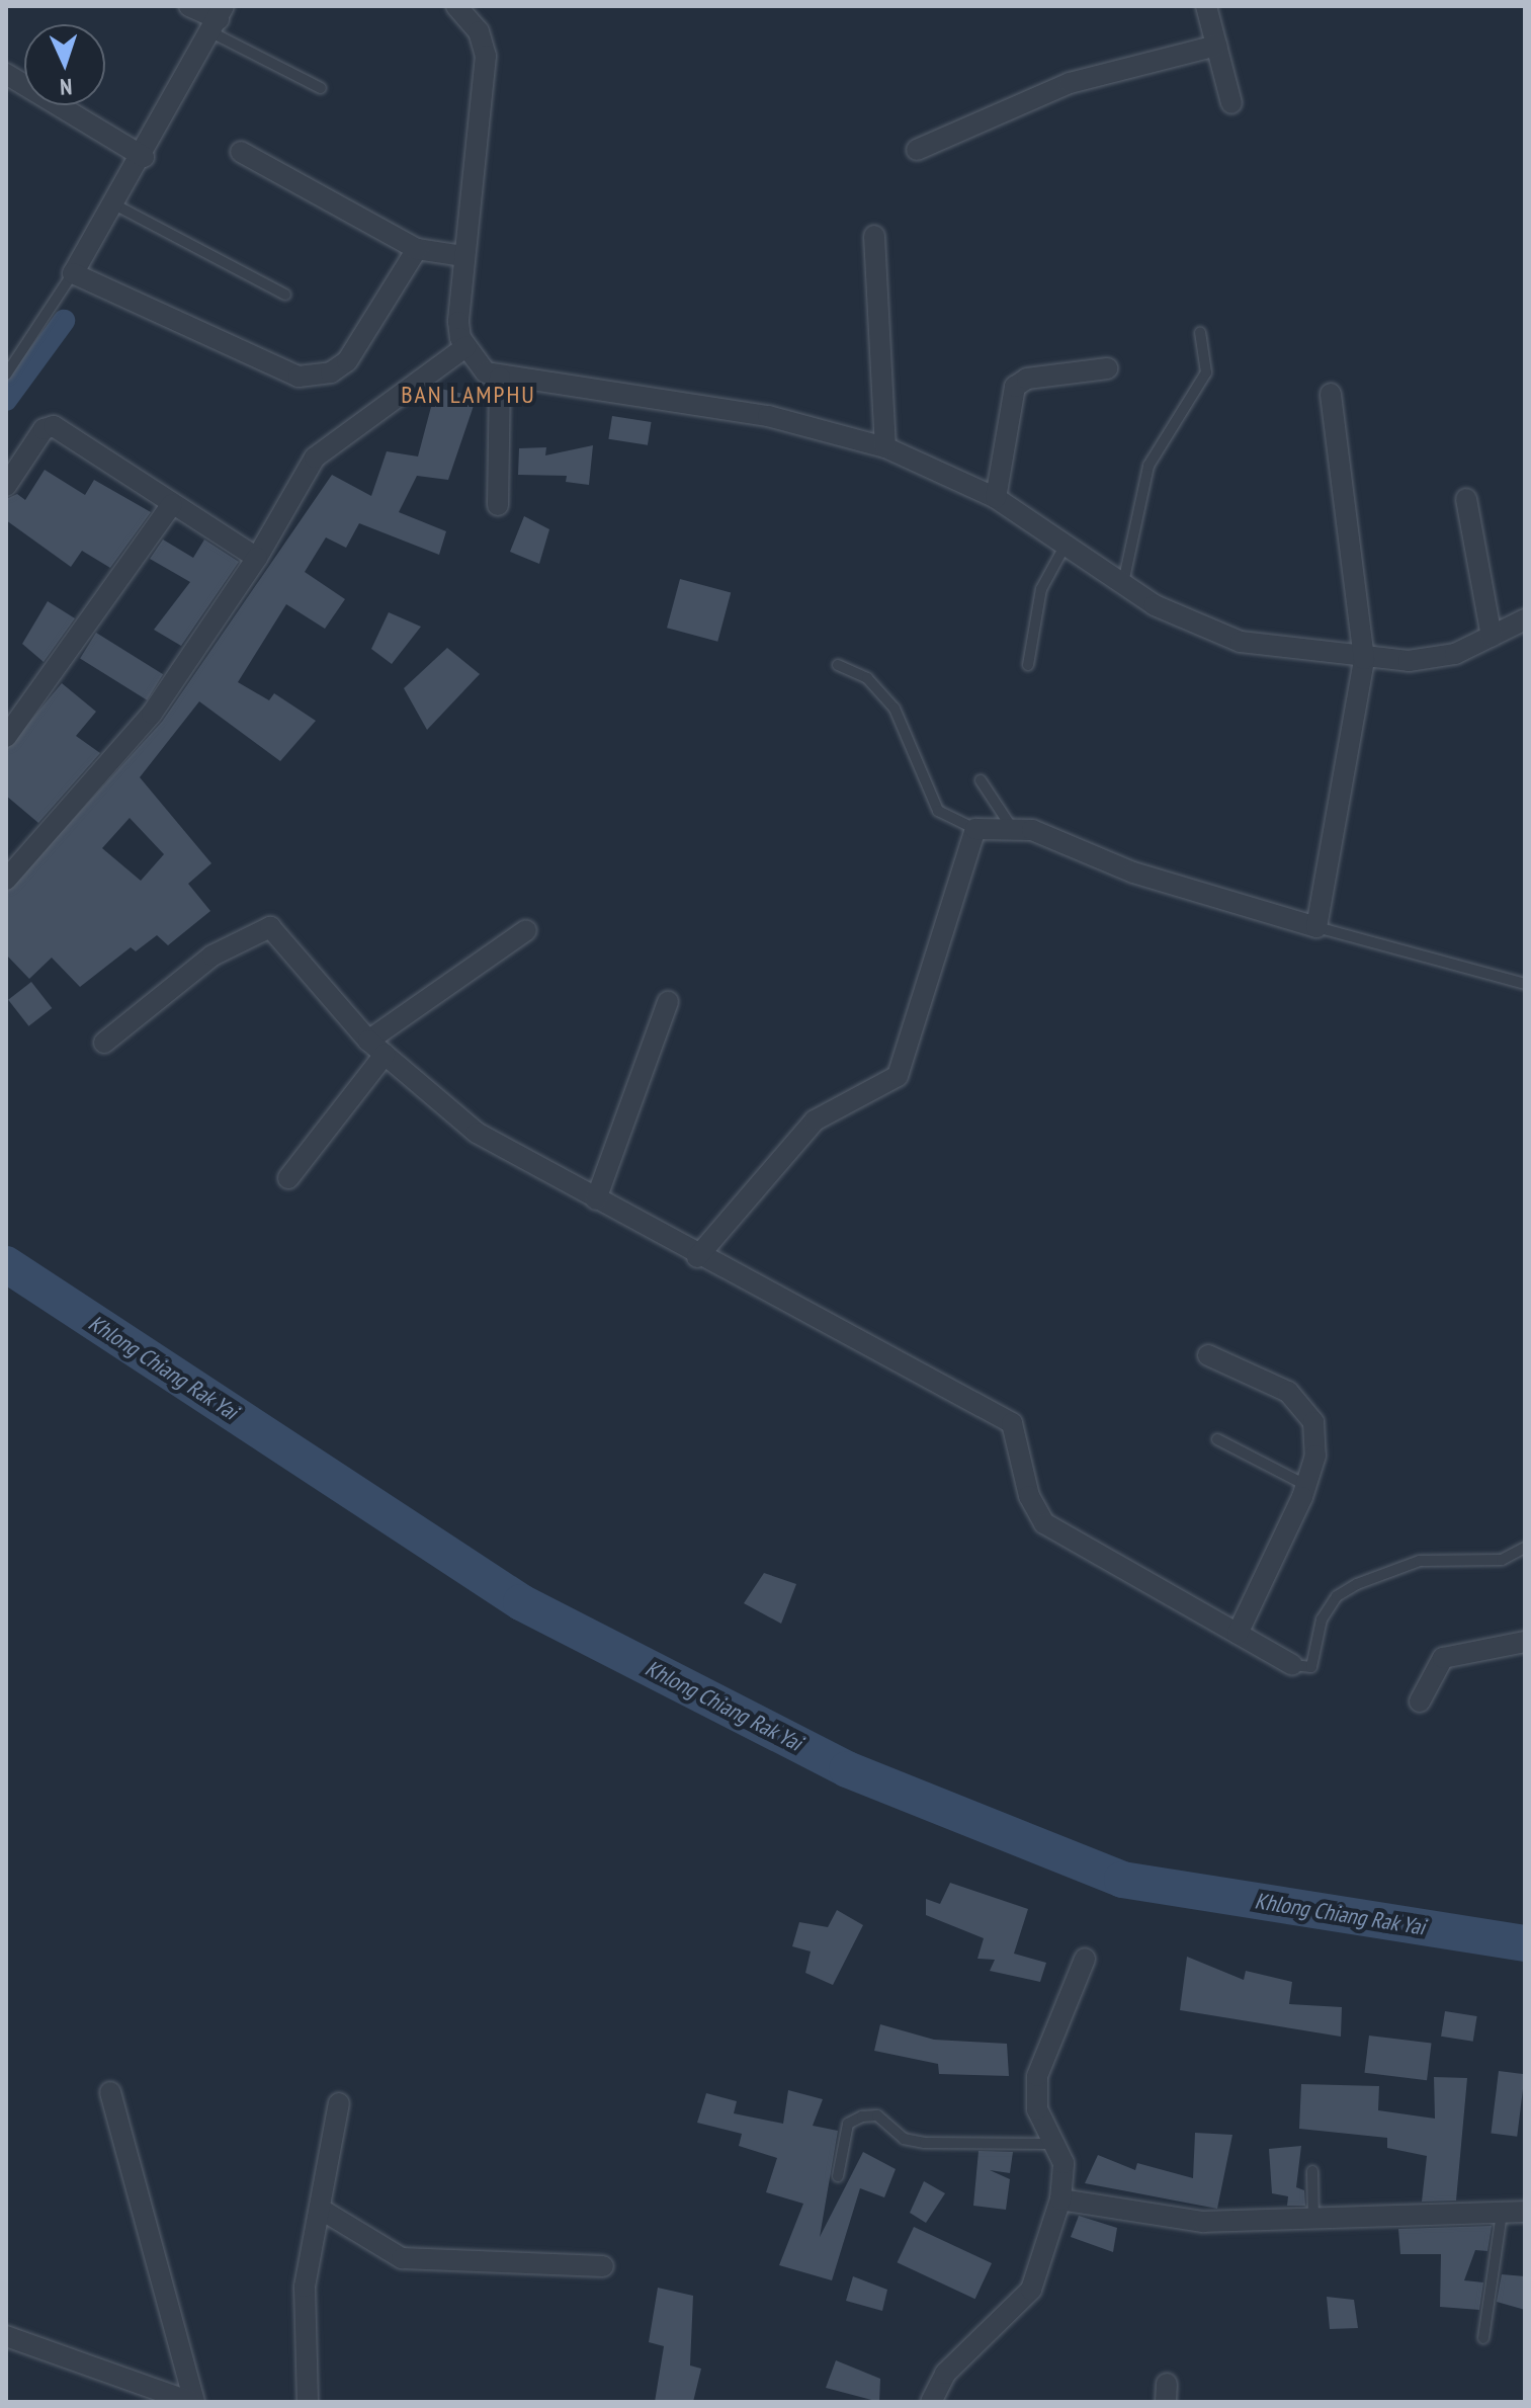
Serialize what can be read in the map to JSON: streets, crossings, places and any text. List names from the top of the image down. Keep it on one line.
{"districts":["BAN LAMPHU"],"water":["Khlong Chiang Rak Yai"],"north":"bottom"}
